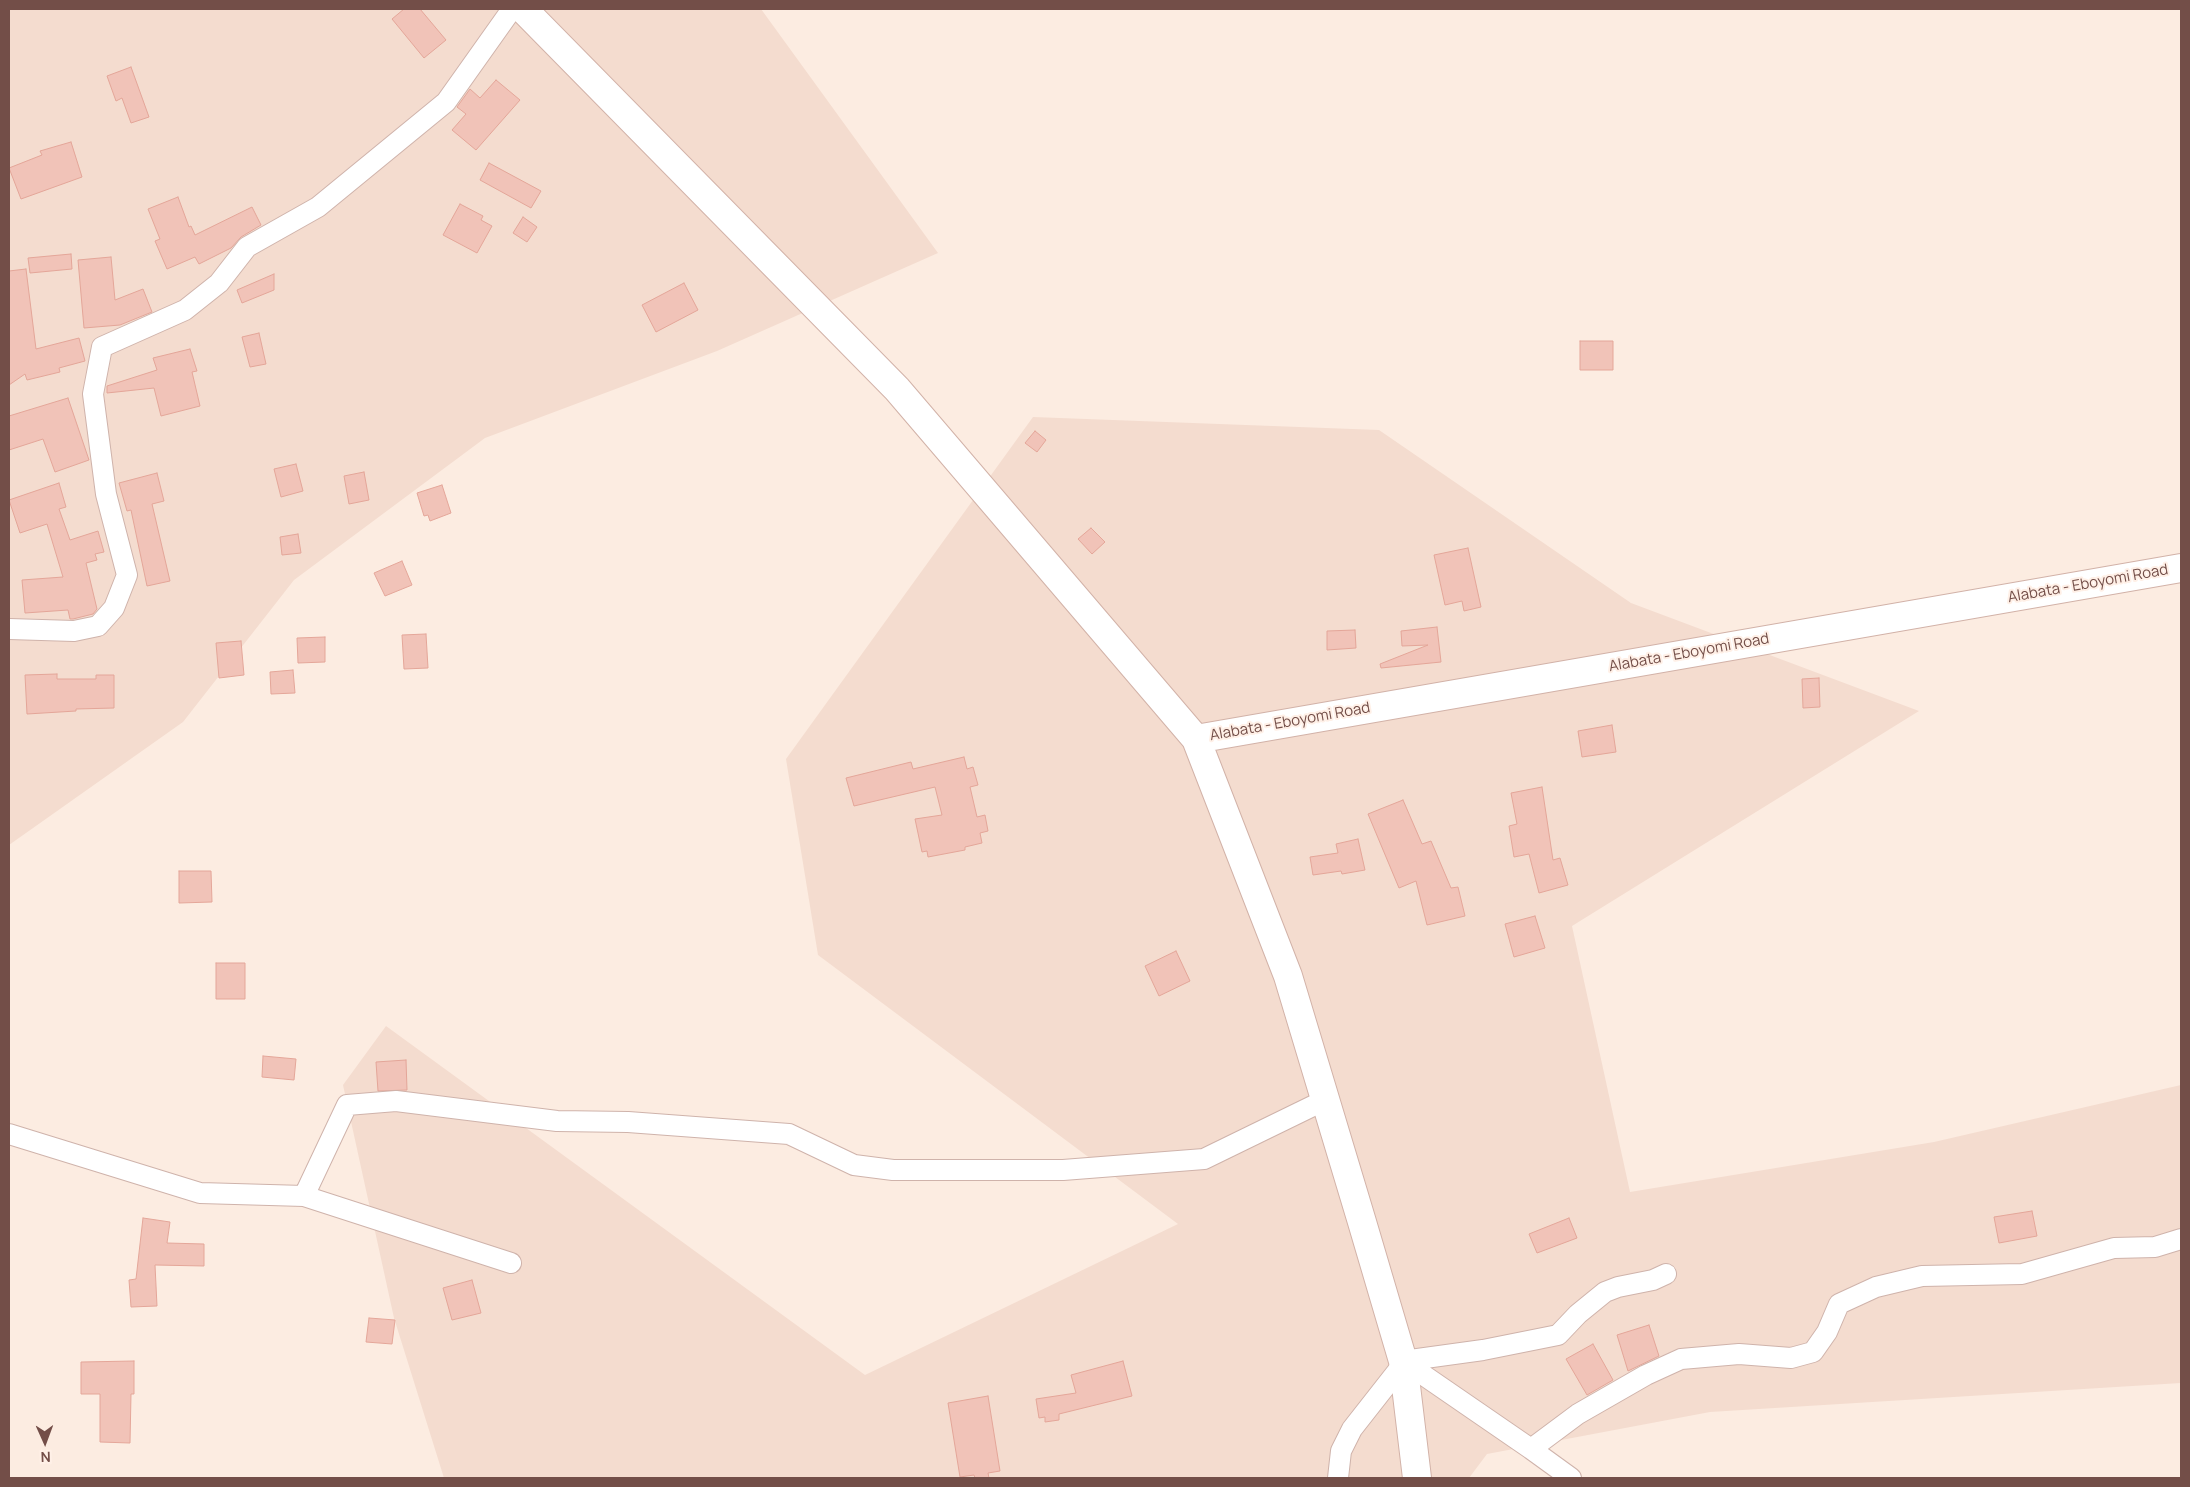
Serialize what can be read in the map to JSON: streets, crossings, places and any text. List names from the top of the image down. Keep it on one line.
{"streets":{"main road":["Alabata - Eboyomi Road"]},"north":"bottom"}
